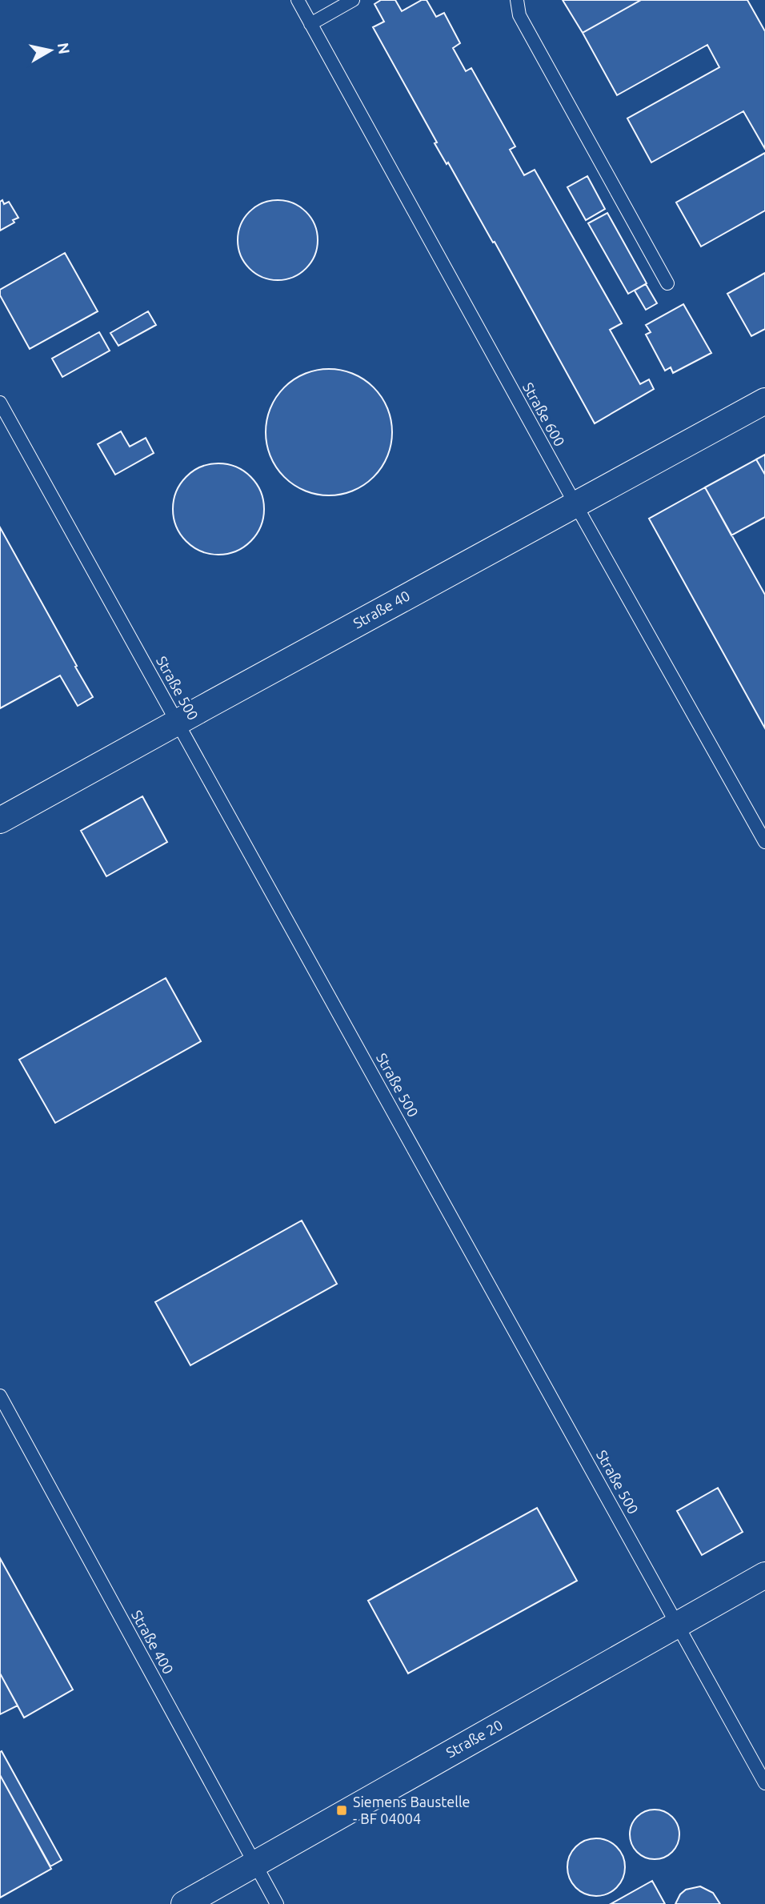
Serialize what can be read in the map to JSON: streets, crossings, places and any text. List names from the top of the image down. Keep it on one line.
{"streets":{"street":["Straße 40","Straße 20"],"lane":["Straße 600","Straße 500","Straße 400"]},"crossings":[["Straße 600","Straße 40"],["Straße 40","Straße 500"],["Straße 500","Straße 20"],["Straße 400","Straße 20"]],"places":{"transit":["Siemens Baustelle - BF 04004"]},"north":"right"}
